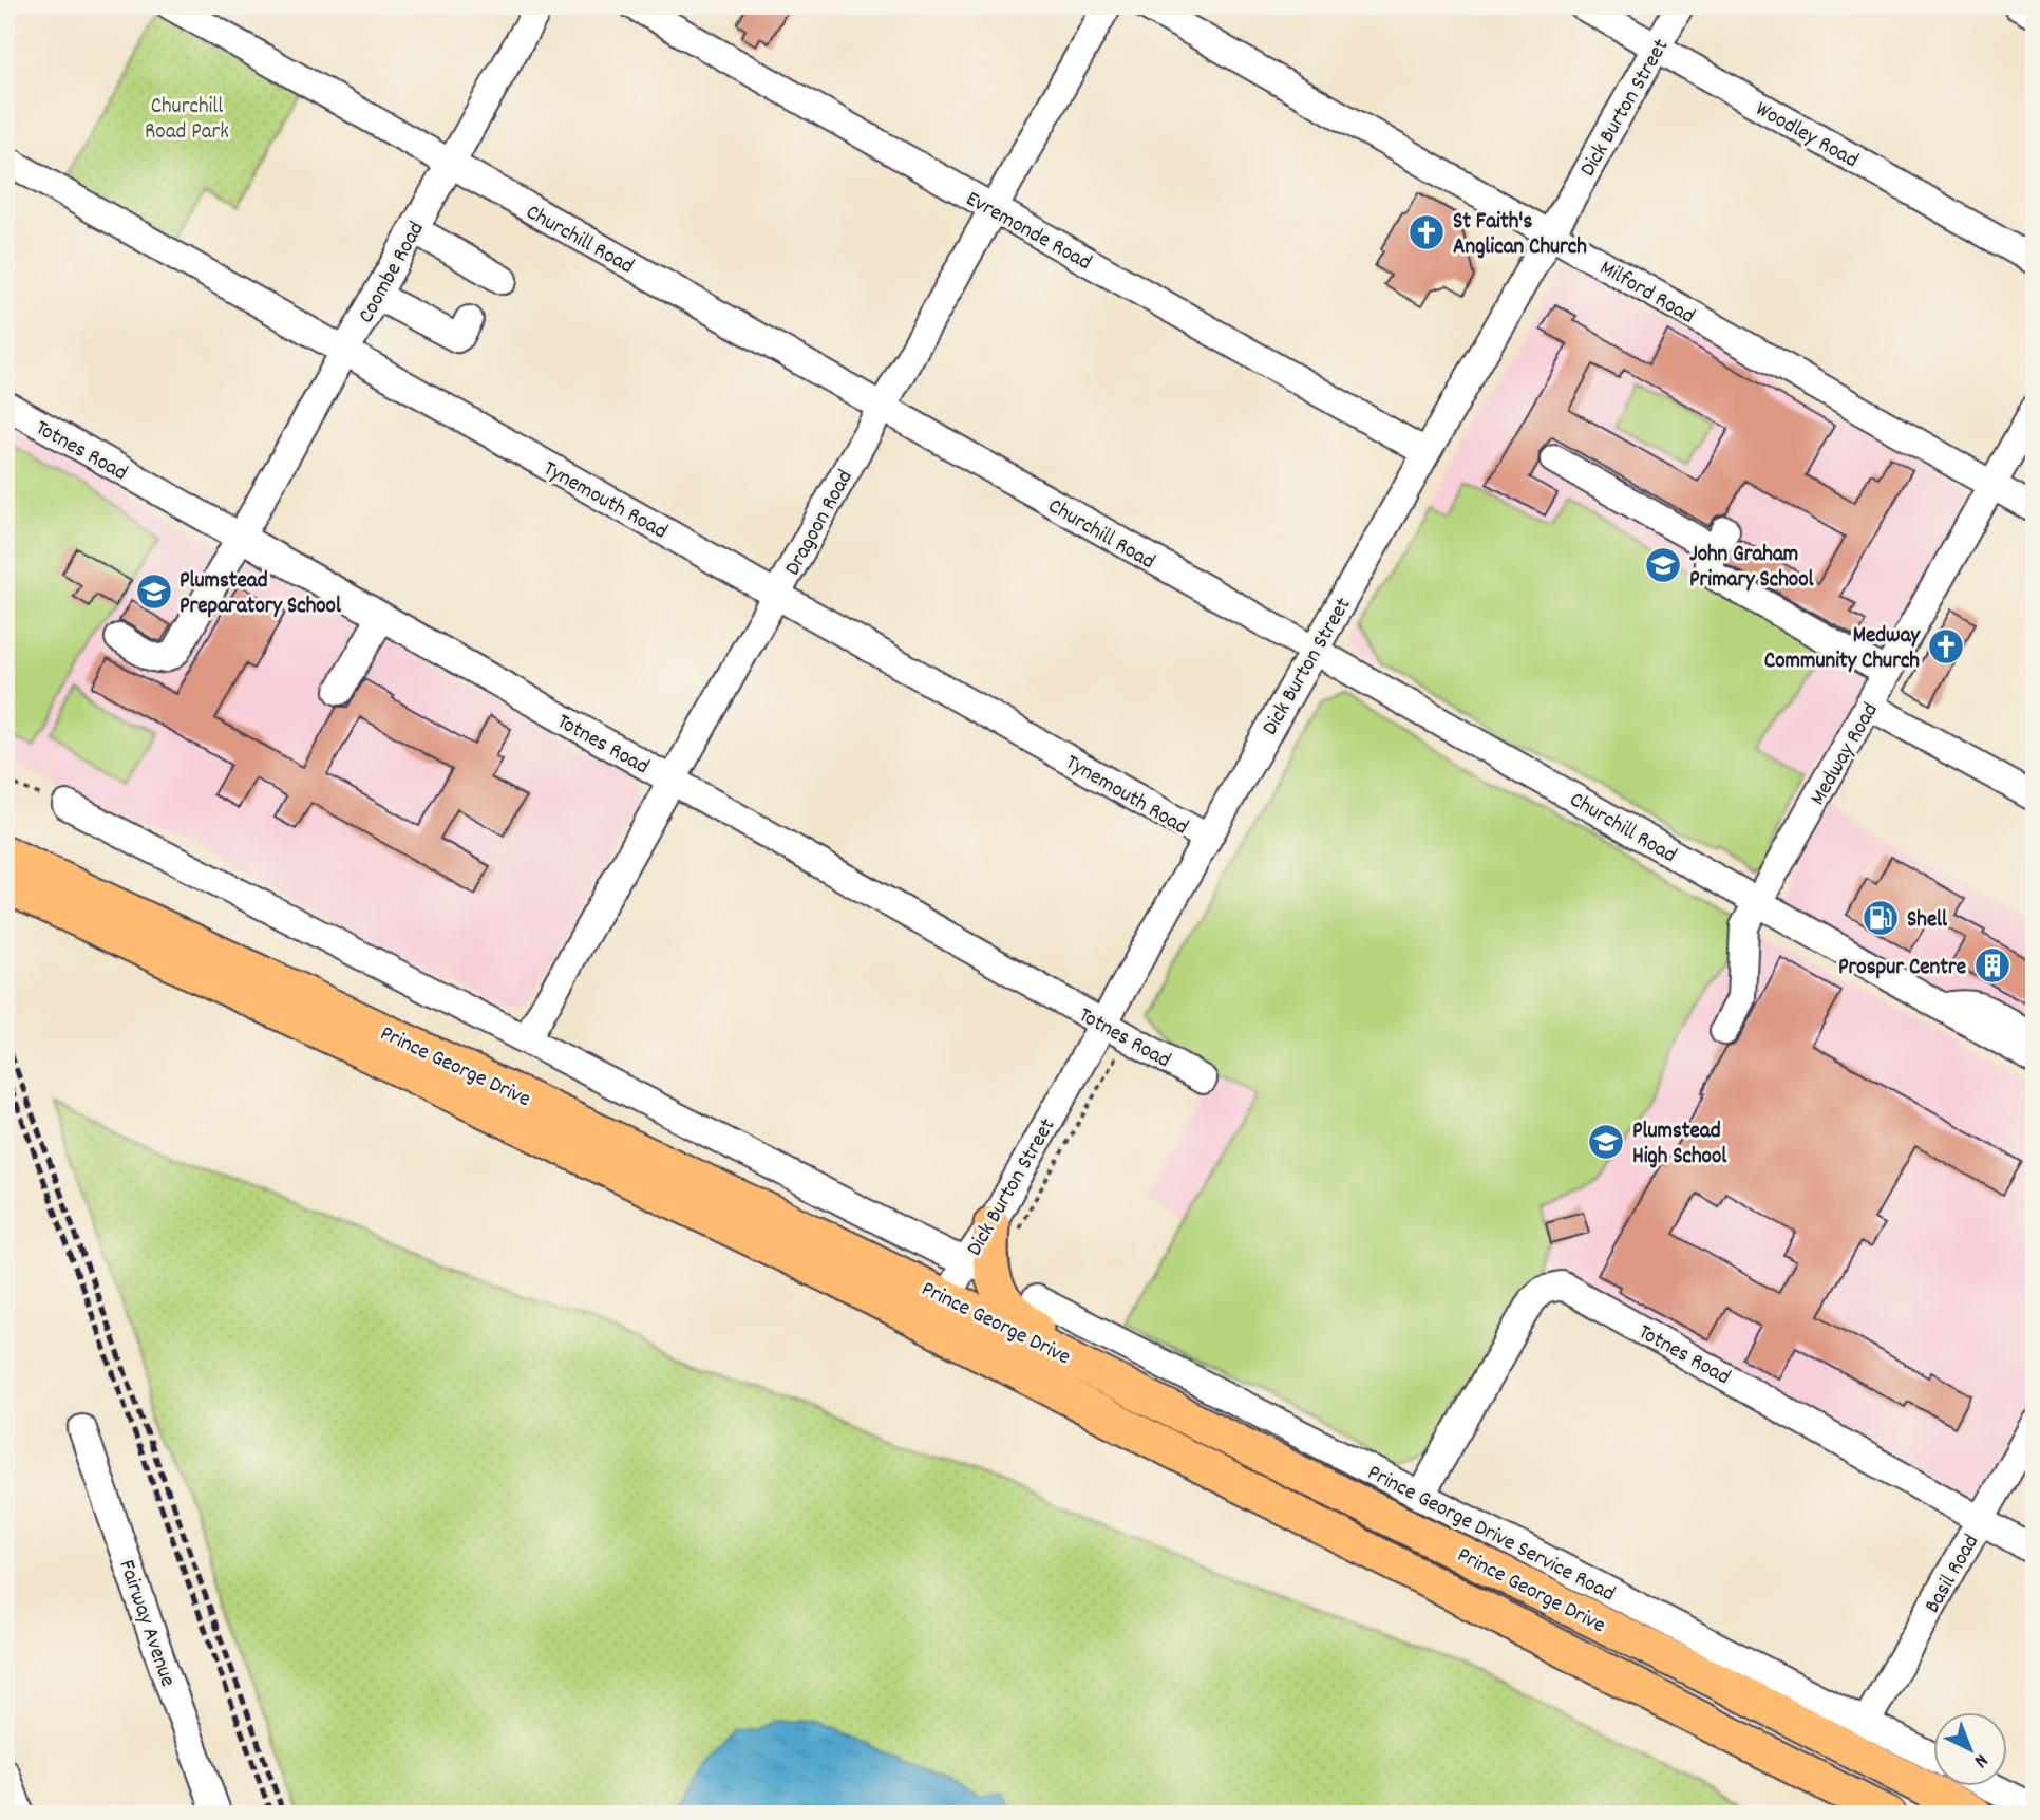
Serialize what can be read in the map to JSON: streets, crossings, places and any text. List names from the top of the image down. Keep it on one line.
{"streets":{"main road":["Prince George Drive"],"street":["Dick Burton Street","Woodley Road","Evremonde Road","Churchill Road","Coombe Road","Milford Road","Totnes Road","Tynemouth Road","Dragoon Road","Medway Road","Prince George Drive Service Road","Basil Road","Fairway Avenue"]},"crossings":[["Dick Burton Street","Woodley Road"],["Dick Burton Street","Evremonde Road"],["Dick Burton Street","Churchill Road"],["Dick Burton Street","Milford Road"],["Dick Burton Street","Totnes Road"],["Dick Burton Street","Tynemouth Road"],["Dick Burton Street","Prince George Drive"],["Evremonde Road","Dragoon Road"],["Churchill Road","Coombe Road"],["Churchill Road","Dragoon Road"],["Churchill Road","Medway Road"],["Coombe Road","Totnes Road"],["Coombe Road","Tynemouth Road"],["Milford Road","Medway Road"],["Totnes Road","Dragoon Road"],["Totnes Road","Prince George Drive Service Road"],["Totnes Road","Basil Road"],["Tynemouth Road","Dragoon Road"],["Prince George Drive Service Road","Basil Road"]],"parks":["Churchill Road Park"],"places":{"church":["St Faith's Anglican Church","Medway Community Church"],"school or university":["John Graham Primary School","Plumstead Preparatory School","Plumstead High School"],"fuel station":["Shell"],"building":["Prospur Centre"]},"north":"bottom right"}
